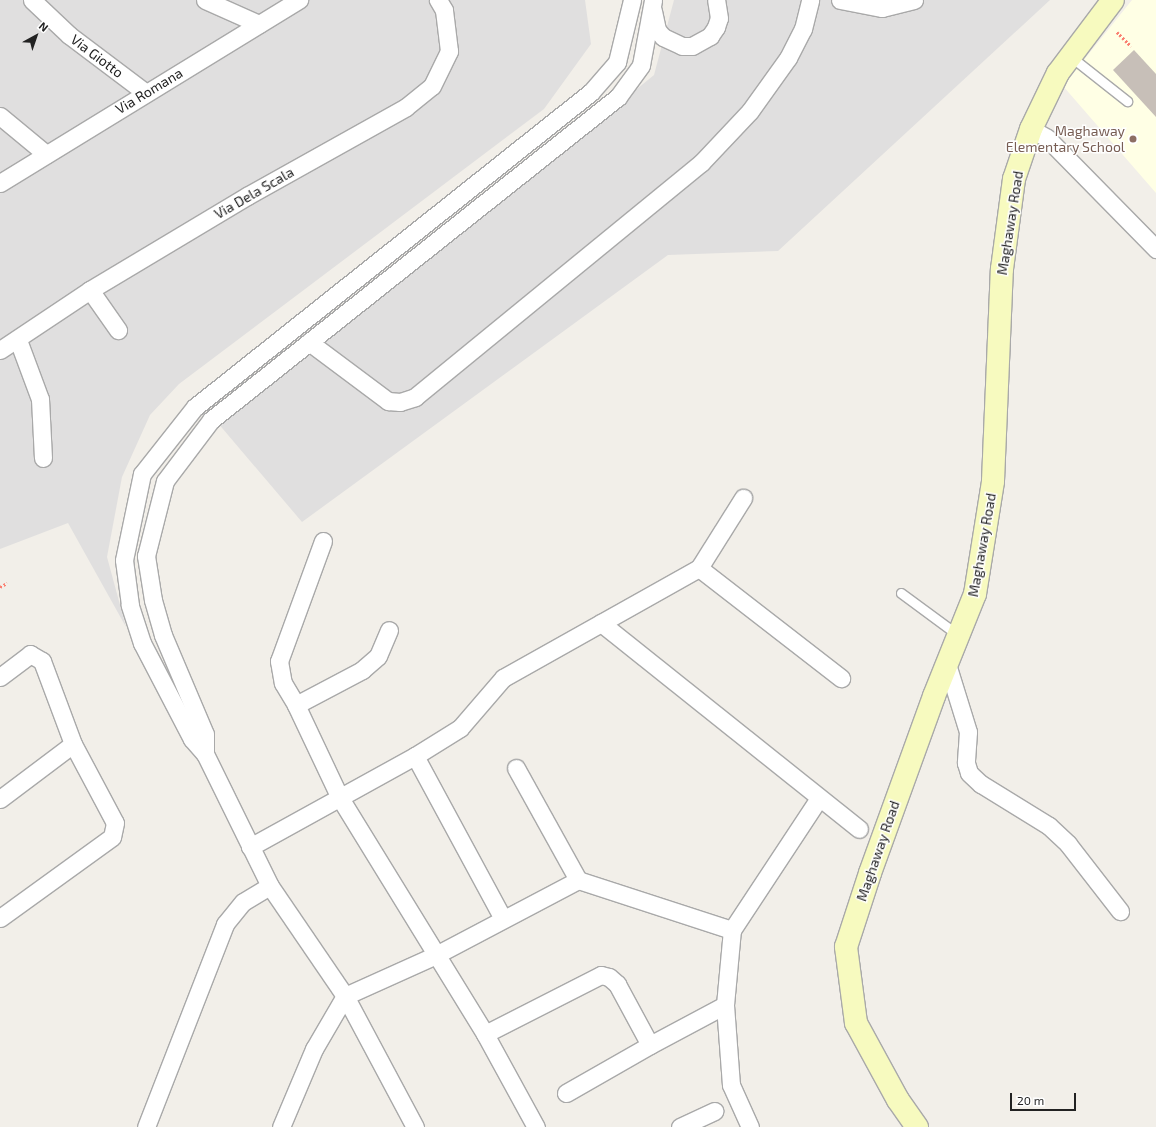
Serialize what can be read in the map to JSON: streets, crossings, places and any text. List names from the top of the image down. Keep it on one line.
{"streets":{"street":["Via Giotto","Via Romana","Via Dela Scala","Maghaway Road"]},"crossings":[["Via Giotto","Via Romana"]],"places":["Maghaway Elementary School"],"scale_bar":"20 m","north":"top right"}
